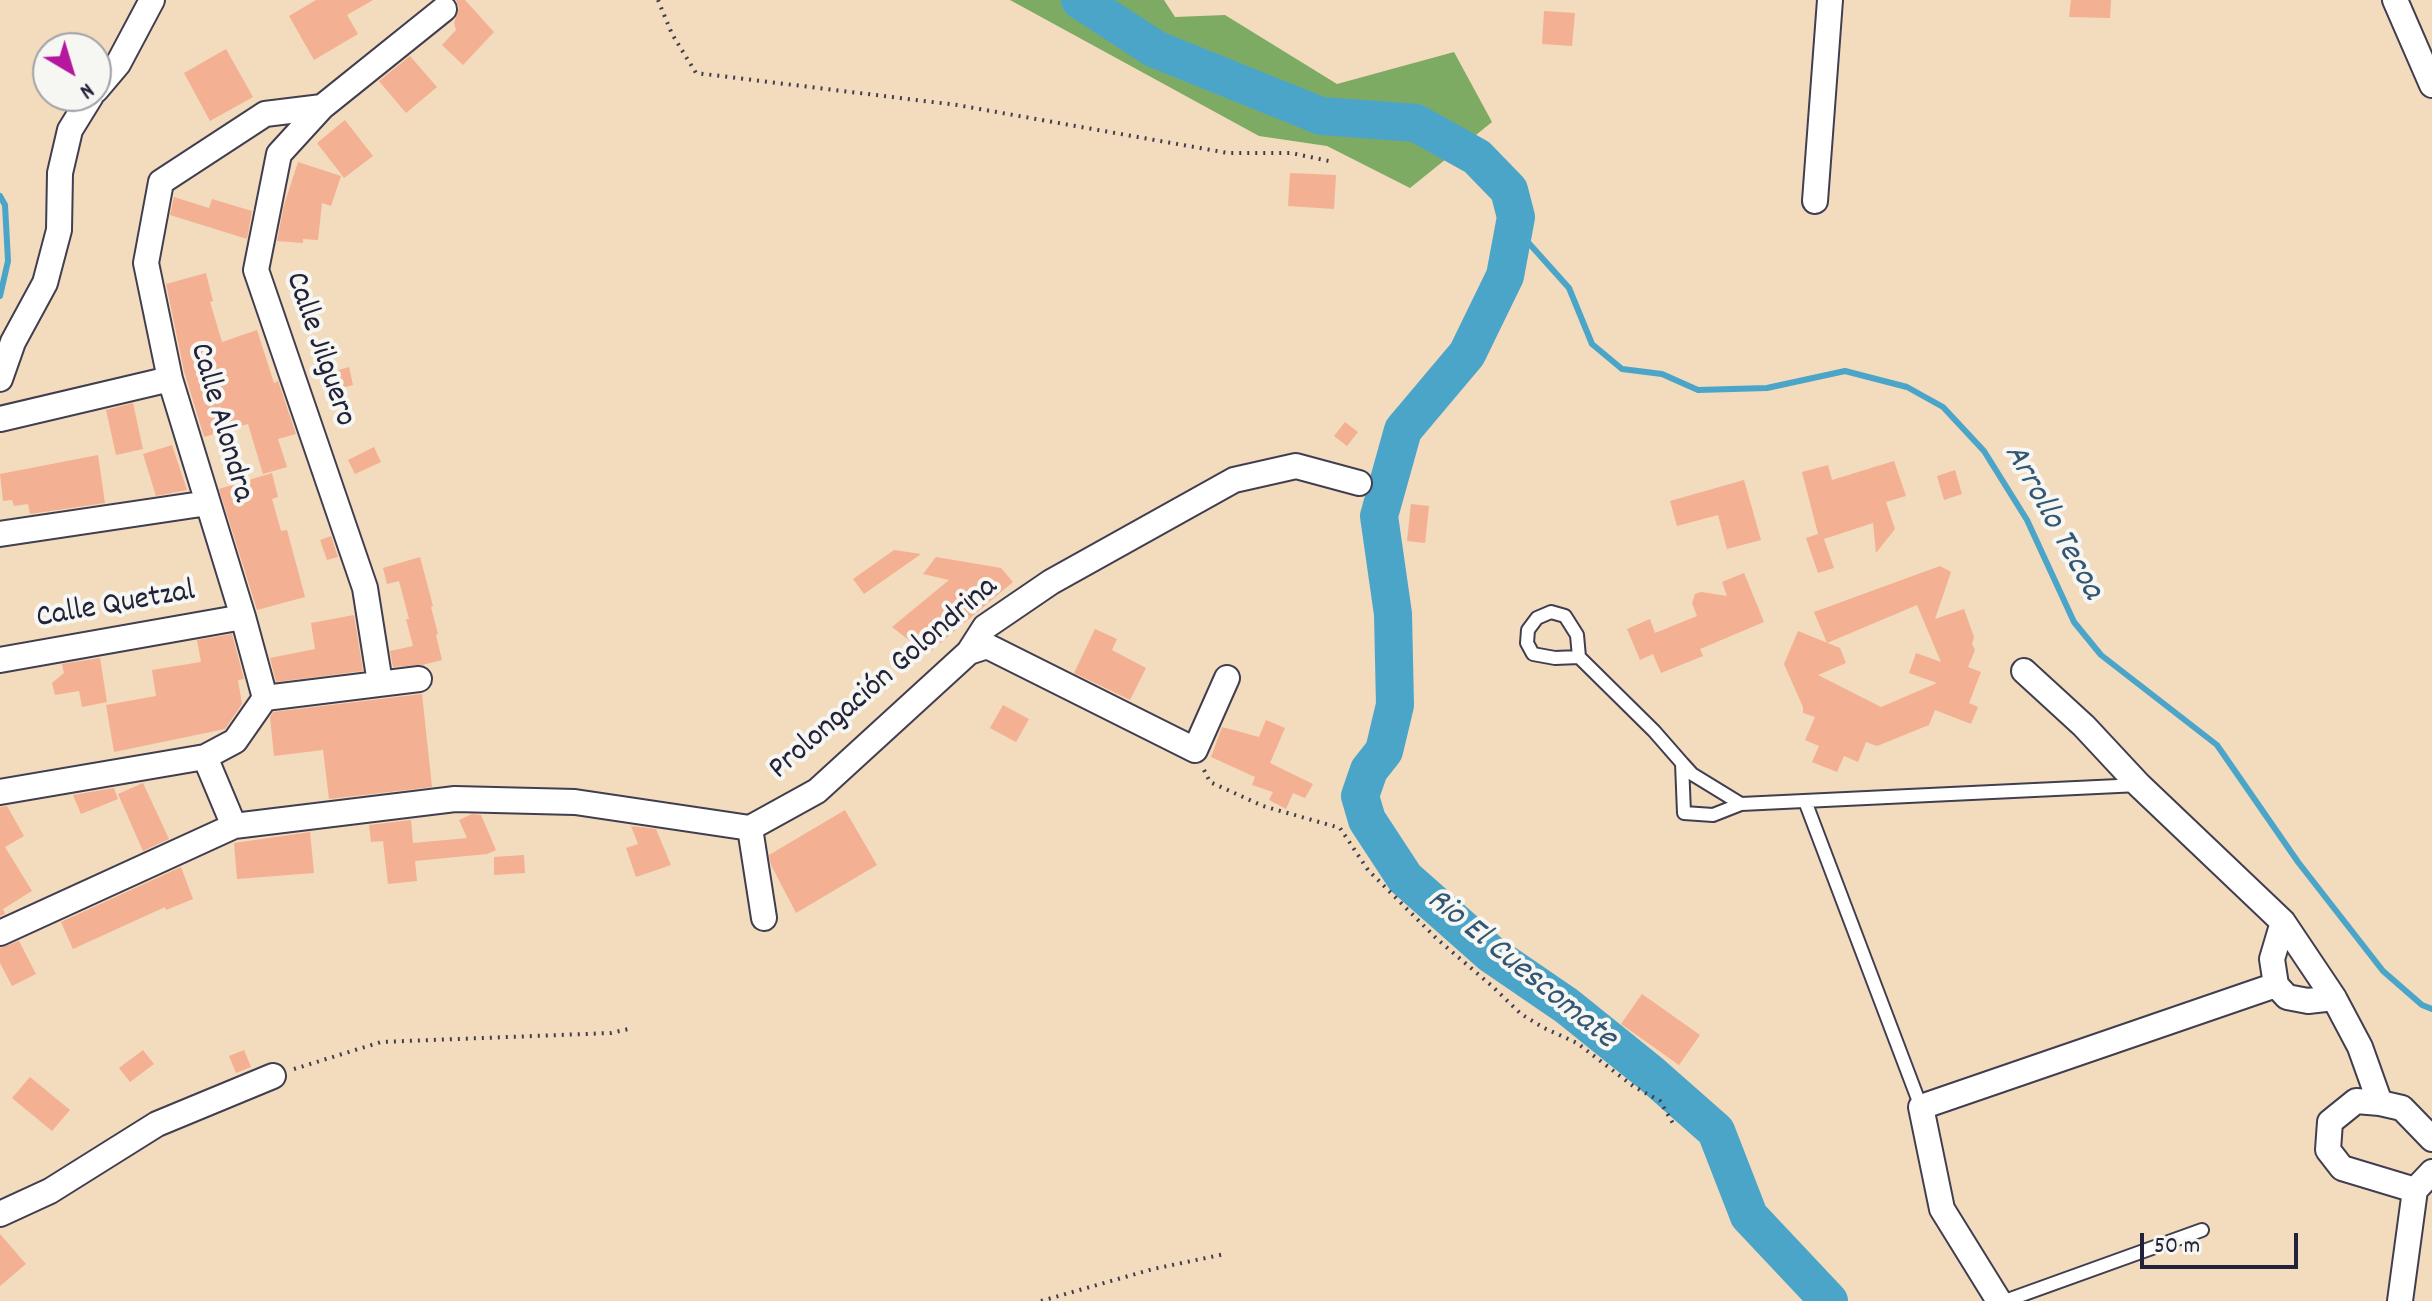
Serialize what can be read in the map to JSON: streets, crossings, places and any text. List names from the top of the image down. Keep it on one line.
{"streets":{"street":["Calle Jilguero","Calle Alondra","Calle Quetzal","Prolongación Golondrina"]},"crossings":[["Calle Jilguero","Calle Alondra"],["Calle Alondra","Calle Quetzal"]],"water":["Arrollo Tecoa","Rio El Cuescomate"],"scale_bar":"50 m","north":"bottom right"}
